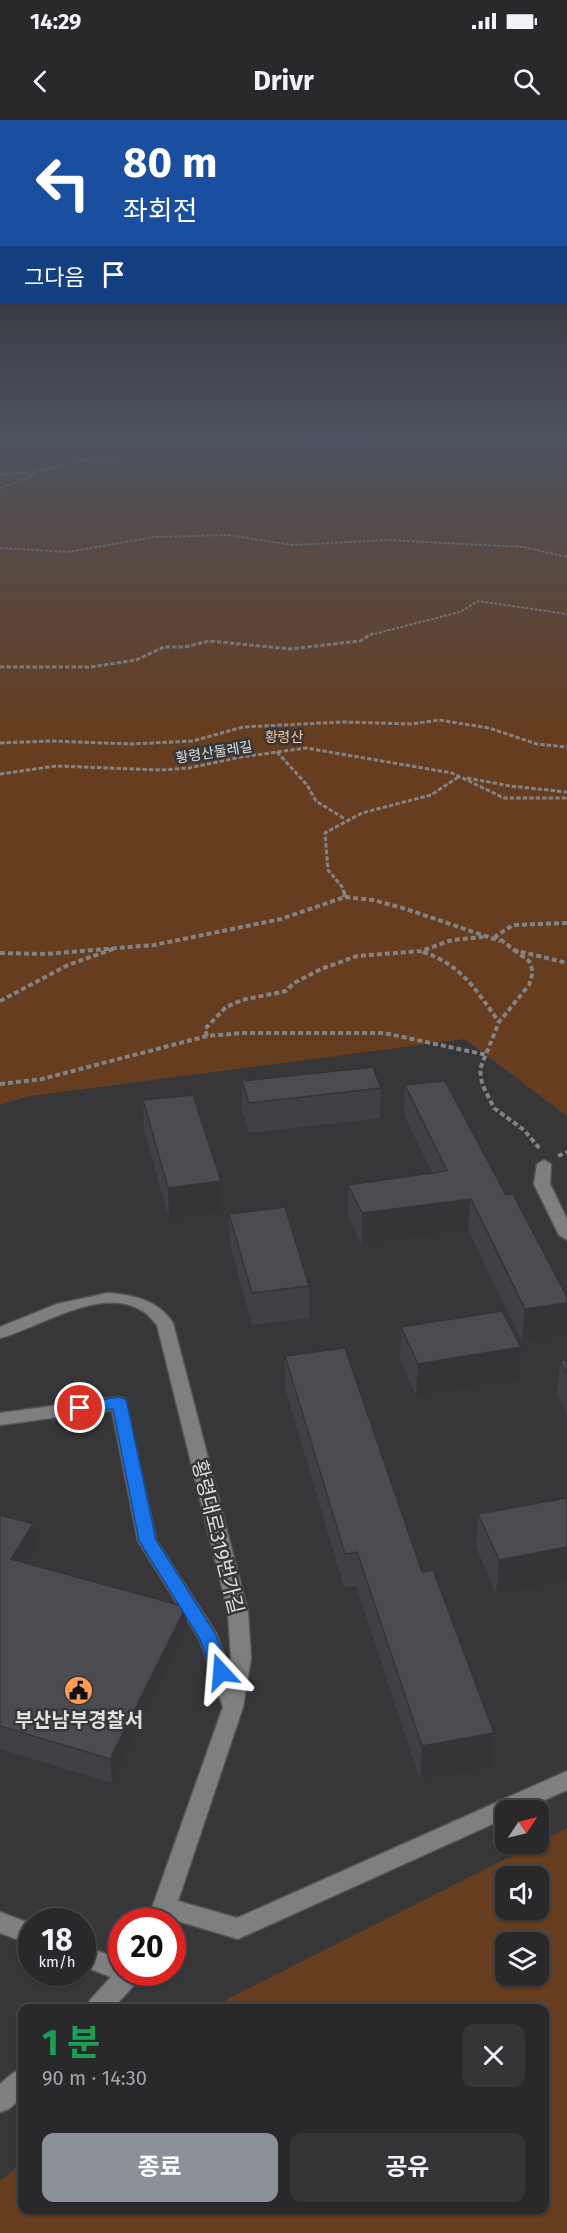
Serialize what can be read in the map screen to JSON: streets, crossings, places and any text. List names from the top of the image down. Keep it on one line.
{"streets":{"street":["황령대로319번가길"],"path":["황령산둘레길"]},"parks":["황령산"],"places":{"public building":["부산남부경찰서"]},"north":"top right","page":{"status":"14:29","header":"Drivr","turn":["80 m","좌회전"],"then":"그다음","speed":"18 km/h","limit":"20","heading":["1 분","90 m · 14:30"],"buttons":["종료","공유"]}}
